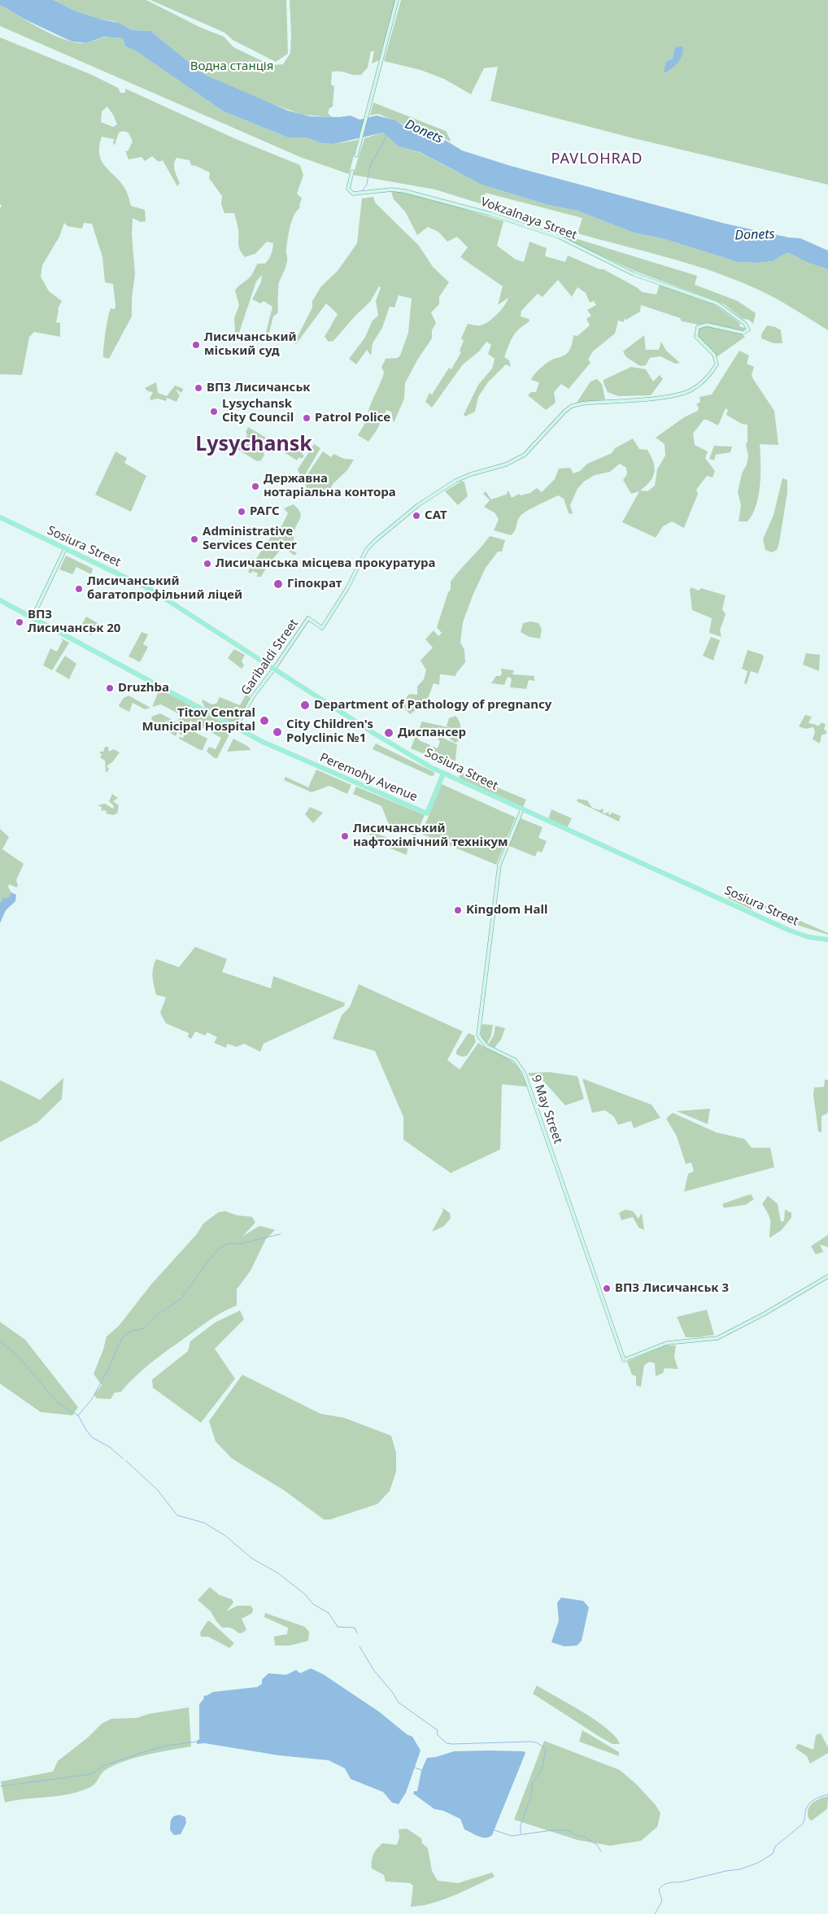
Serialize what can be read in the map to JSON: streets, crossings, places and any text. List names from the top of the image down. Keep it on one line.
{"streets":{"main road":["Vokzalnaya Street","Sosiura Street","Garibaldi Street","Peremohy Avenue","9 May Street"]},"crossings":[["Vokzalnaya Street","Garibaldi Street"],["Sosiura Street","Garibaldi Street"],["Sosiura Street","Peremohy Avenue"],["Sosiura Street","9 May Street"],["Garibaldi Street","Peremohy Avenue"]],"districts":["PAVLOHRAD","Lysychansk"],"water":["Donets"],"parks":["Водна станція"],"places":["Лисичанський міський суд","ВПЗ Лисичанськ","Lysychansk City Council","Patrol Police","Державна нотаріальна контора","РАГС","САТ","Administrative Services Center","Лисичанська місцева прокуратура","Гіпократ","Лисичанський багатопрофільний ліцей","ВПЗ Лисичанськ 20","Druzhba","Department of Pathology of pregnancy","Titov Central Municipal Hospital","City Children's Polyclinic №1","Диспансер","Лисичанський нафтохімічний технікум","Kingdom Hall","ВПЗ Лисичанськ 3"]}
